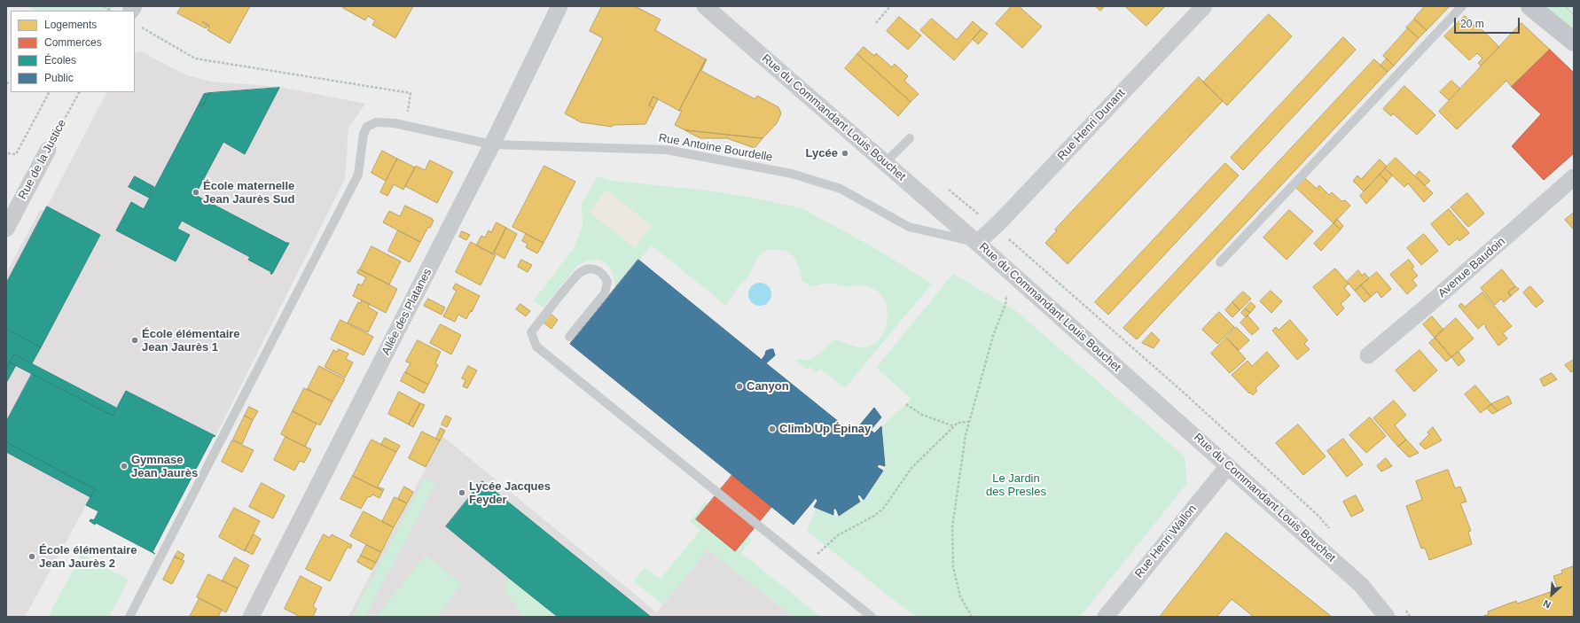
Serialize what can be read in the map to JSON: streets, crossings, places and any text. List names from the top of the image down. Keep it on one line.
{"streets":{"street":["Rue du Commandant Louis Bouchet","Rue Henri Dunant","Rue de la Justice","Avenue Baudoin","Allée des Platanes","Rue Henri Wallon"],"lane":["Rue Antoine Bourdelle"]},"crossings":[["Rue du Commandant Louis Bouchet","Rue Henri Dunant"],["Rue du Commandant Louis Bouchet","Rue Antoine Bourdelle"],["Rue du Commandant Louis Bouchet","Rue Henri Wallon"],["Rue Henri Dunant","Rue Antoine Bourdelle"],["Rue Antoine Bourdelle","Allée des Platanes"]],"parks":["Le Jardin des Presles"],"places":["Lycée","École maternelle Jean Jaurès Sud","École élémentaire Jean Jaurès 1","Canyon","Climb Up Épinay","Gymnase Jean Jaurès","Lycée Jacques Feyder","École élémentaire Jean Jaurès 2"],"legend":["Logements","Commerces","Écoles","Public"],"scale_bar":"20 m","north":"bottom left"}
